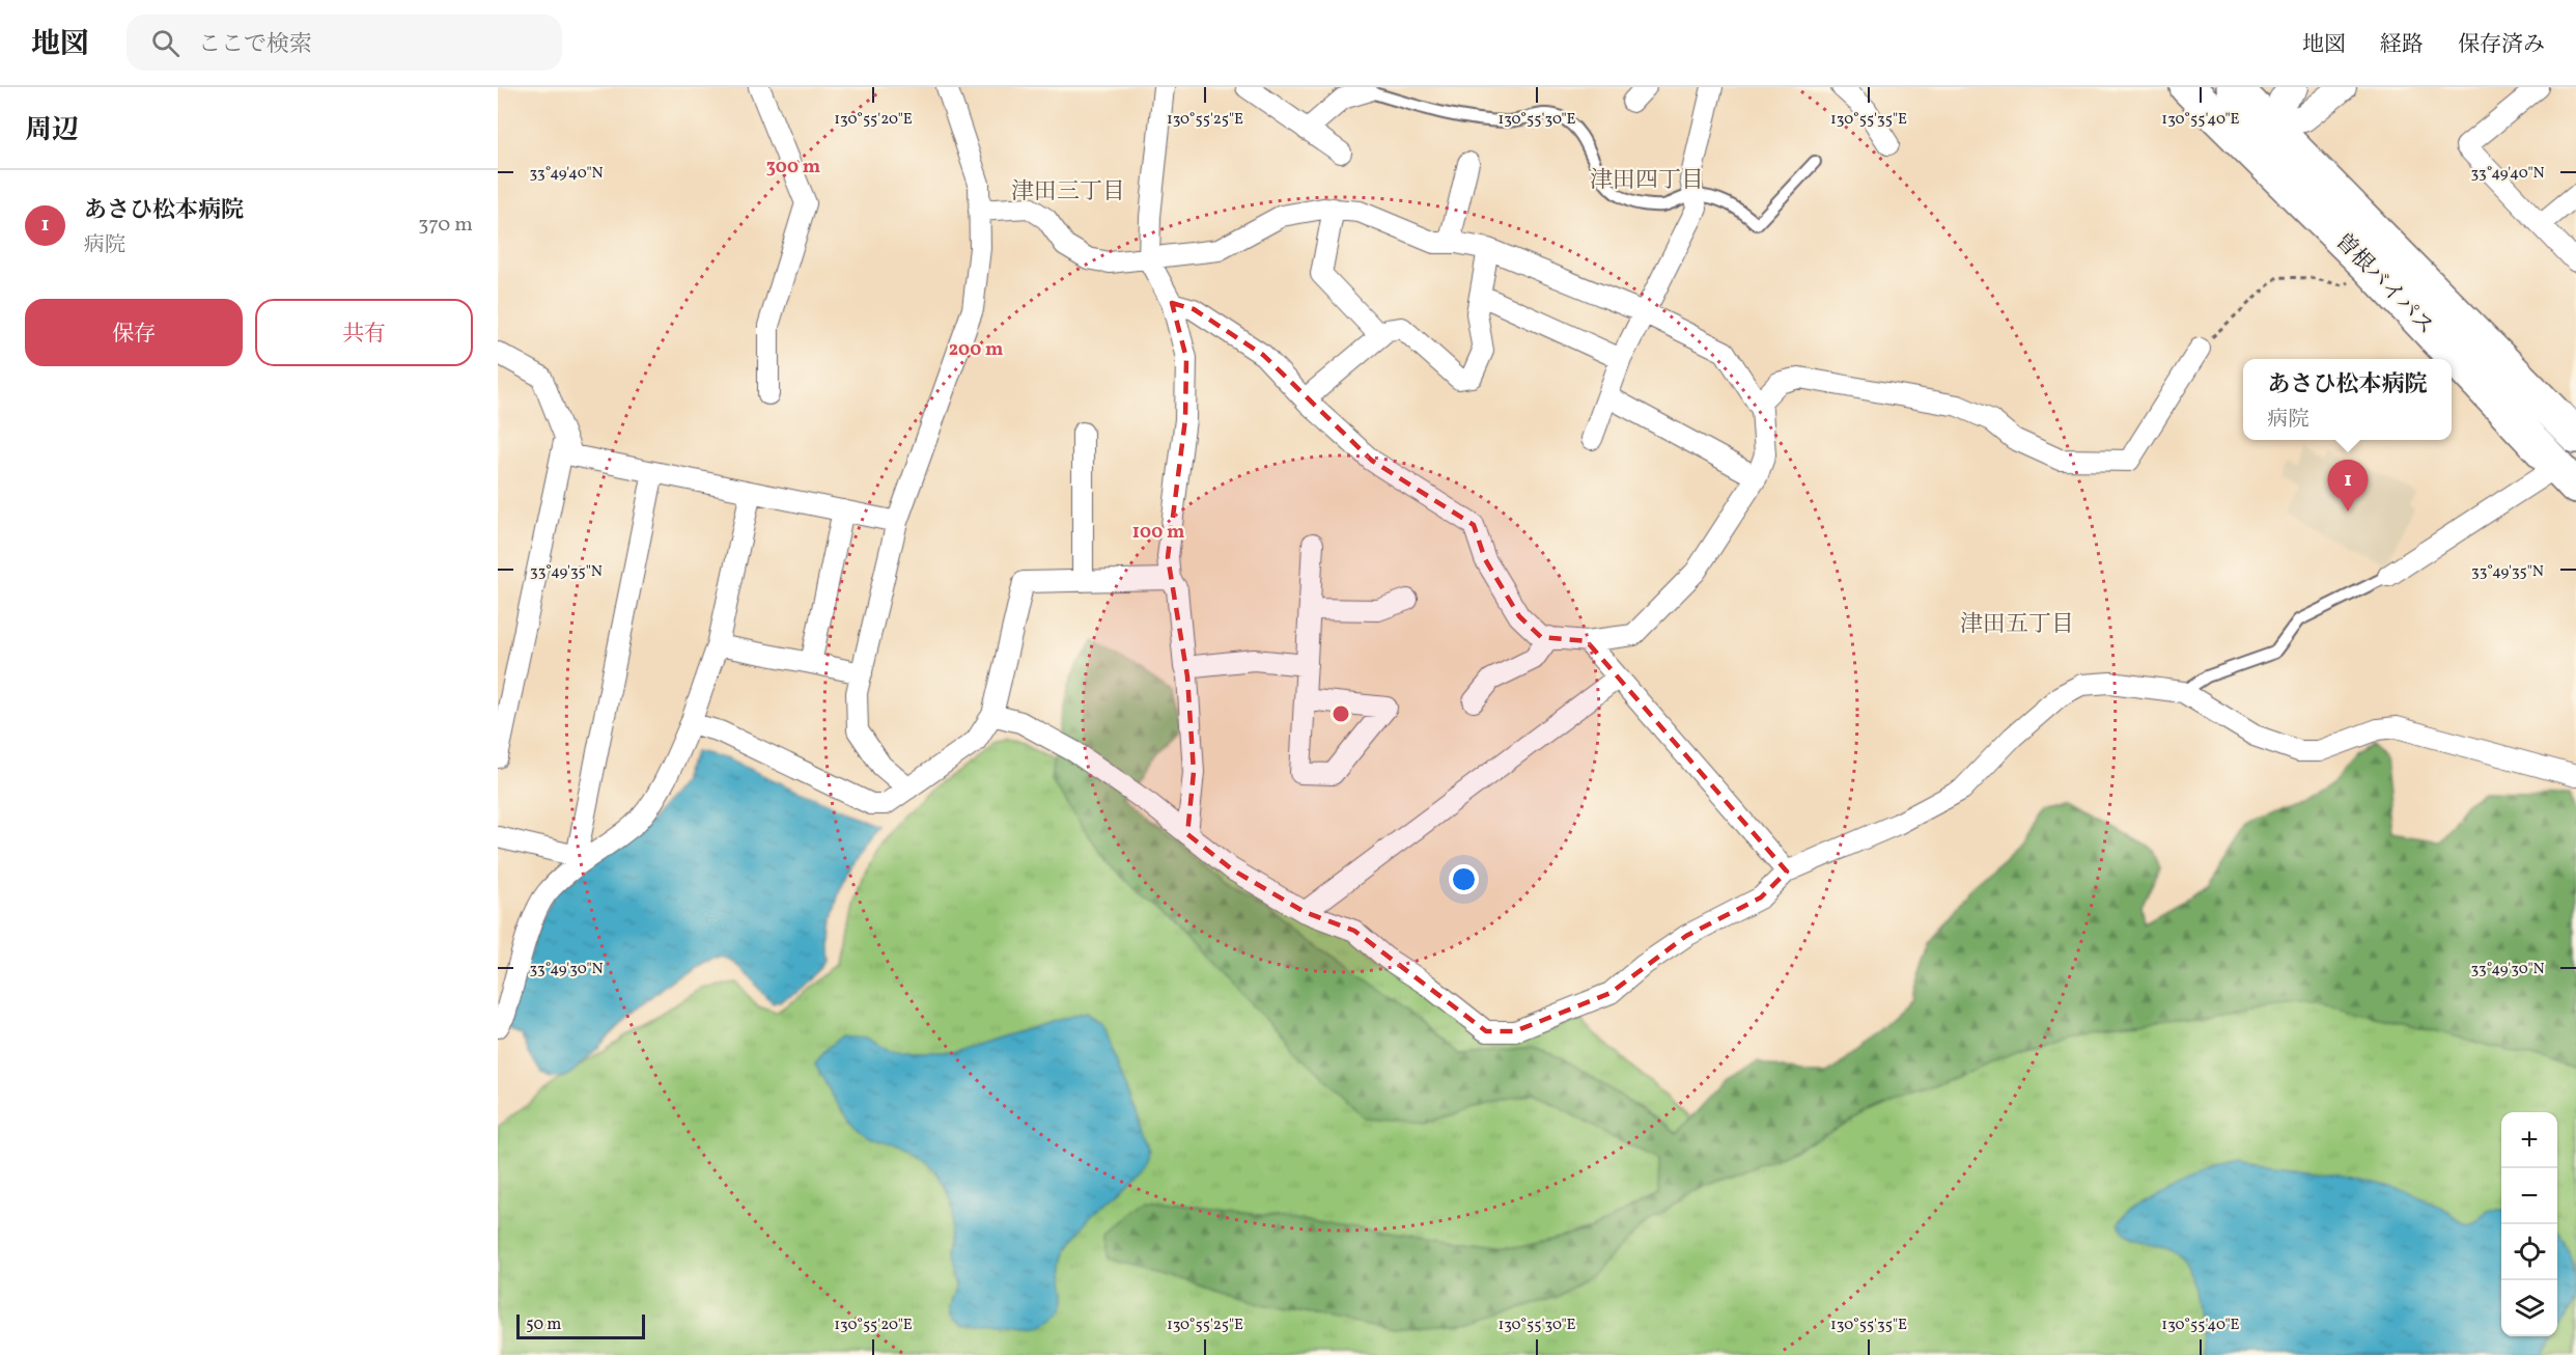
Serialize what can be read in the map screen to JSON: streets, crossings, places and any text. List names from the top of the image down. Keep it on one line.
{"streets":{"highway":["曽根バイパス"]},"districts":["津田四丁目","津田三丁目","津田五丁目"],"scale_bar":"50 m","page":{"header":"地図","search":"ここで検索","nav":["地図","経路","保存済み"],"heading":"周辺","list":[{"mark":"1","name":"あさひ松本病院","note":"病院","value":"370 m"}],"buttons":["保存","共有"],"popup":["あさひ松本病院","病院"],"pins":"1","map_buttons":["+","−"],"scale":"50 m"},"coordinates":["130°55'20\"E","130°55'25\"E","130°55'30\"E","130°55'35\"E","130°55'40\"E","33°49'40\"N","33°49'35\"N","33°49'30\"N"],"rings":["300 m","200 m","100 m"]}
